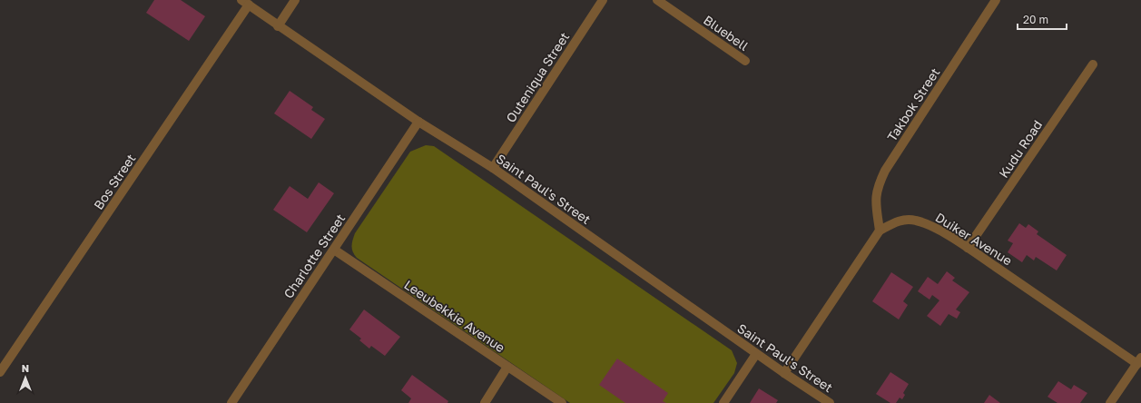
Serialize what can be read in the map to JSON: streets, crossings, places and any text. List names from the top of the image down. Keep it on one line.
{"streets":{"street":["Bluebell","Outeniqua Street","Takbok Street","Kudu Road","Bos Street","Saint Paul's Street","Duiker Avenue","Charlotte Street","Leeubekkie Avenue"]},"crossings":[["Outeniqua Street","Saint Paul's Street"],["Takbok Street","Duiker Avenue"],["Kudu Road","Duiker Avenue"],["Bos Street","Saint Paul's Street"],["Saint Paul's Street","Duiker Avenue"],["Saint Paul's Street","Charlotte Street"],["Charlotte Street","Leeubekkie Avenue"]],"scale_bar":"20 m","north":"top"}
